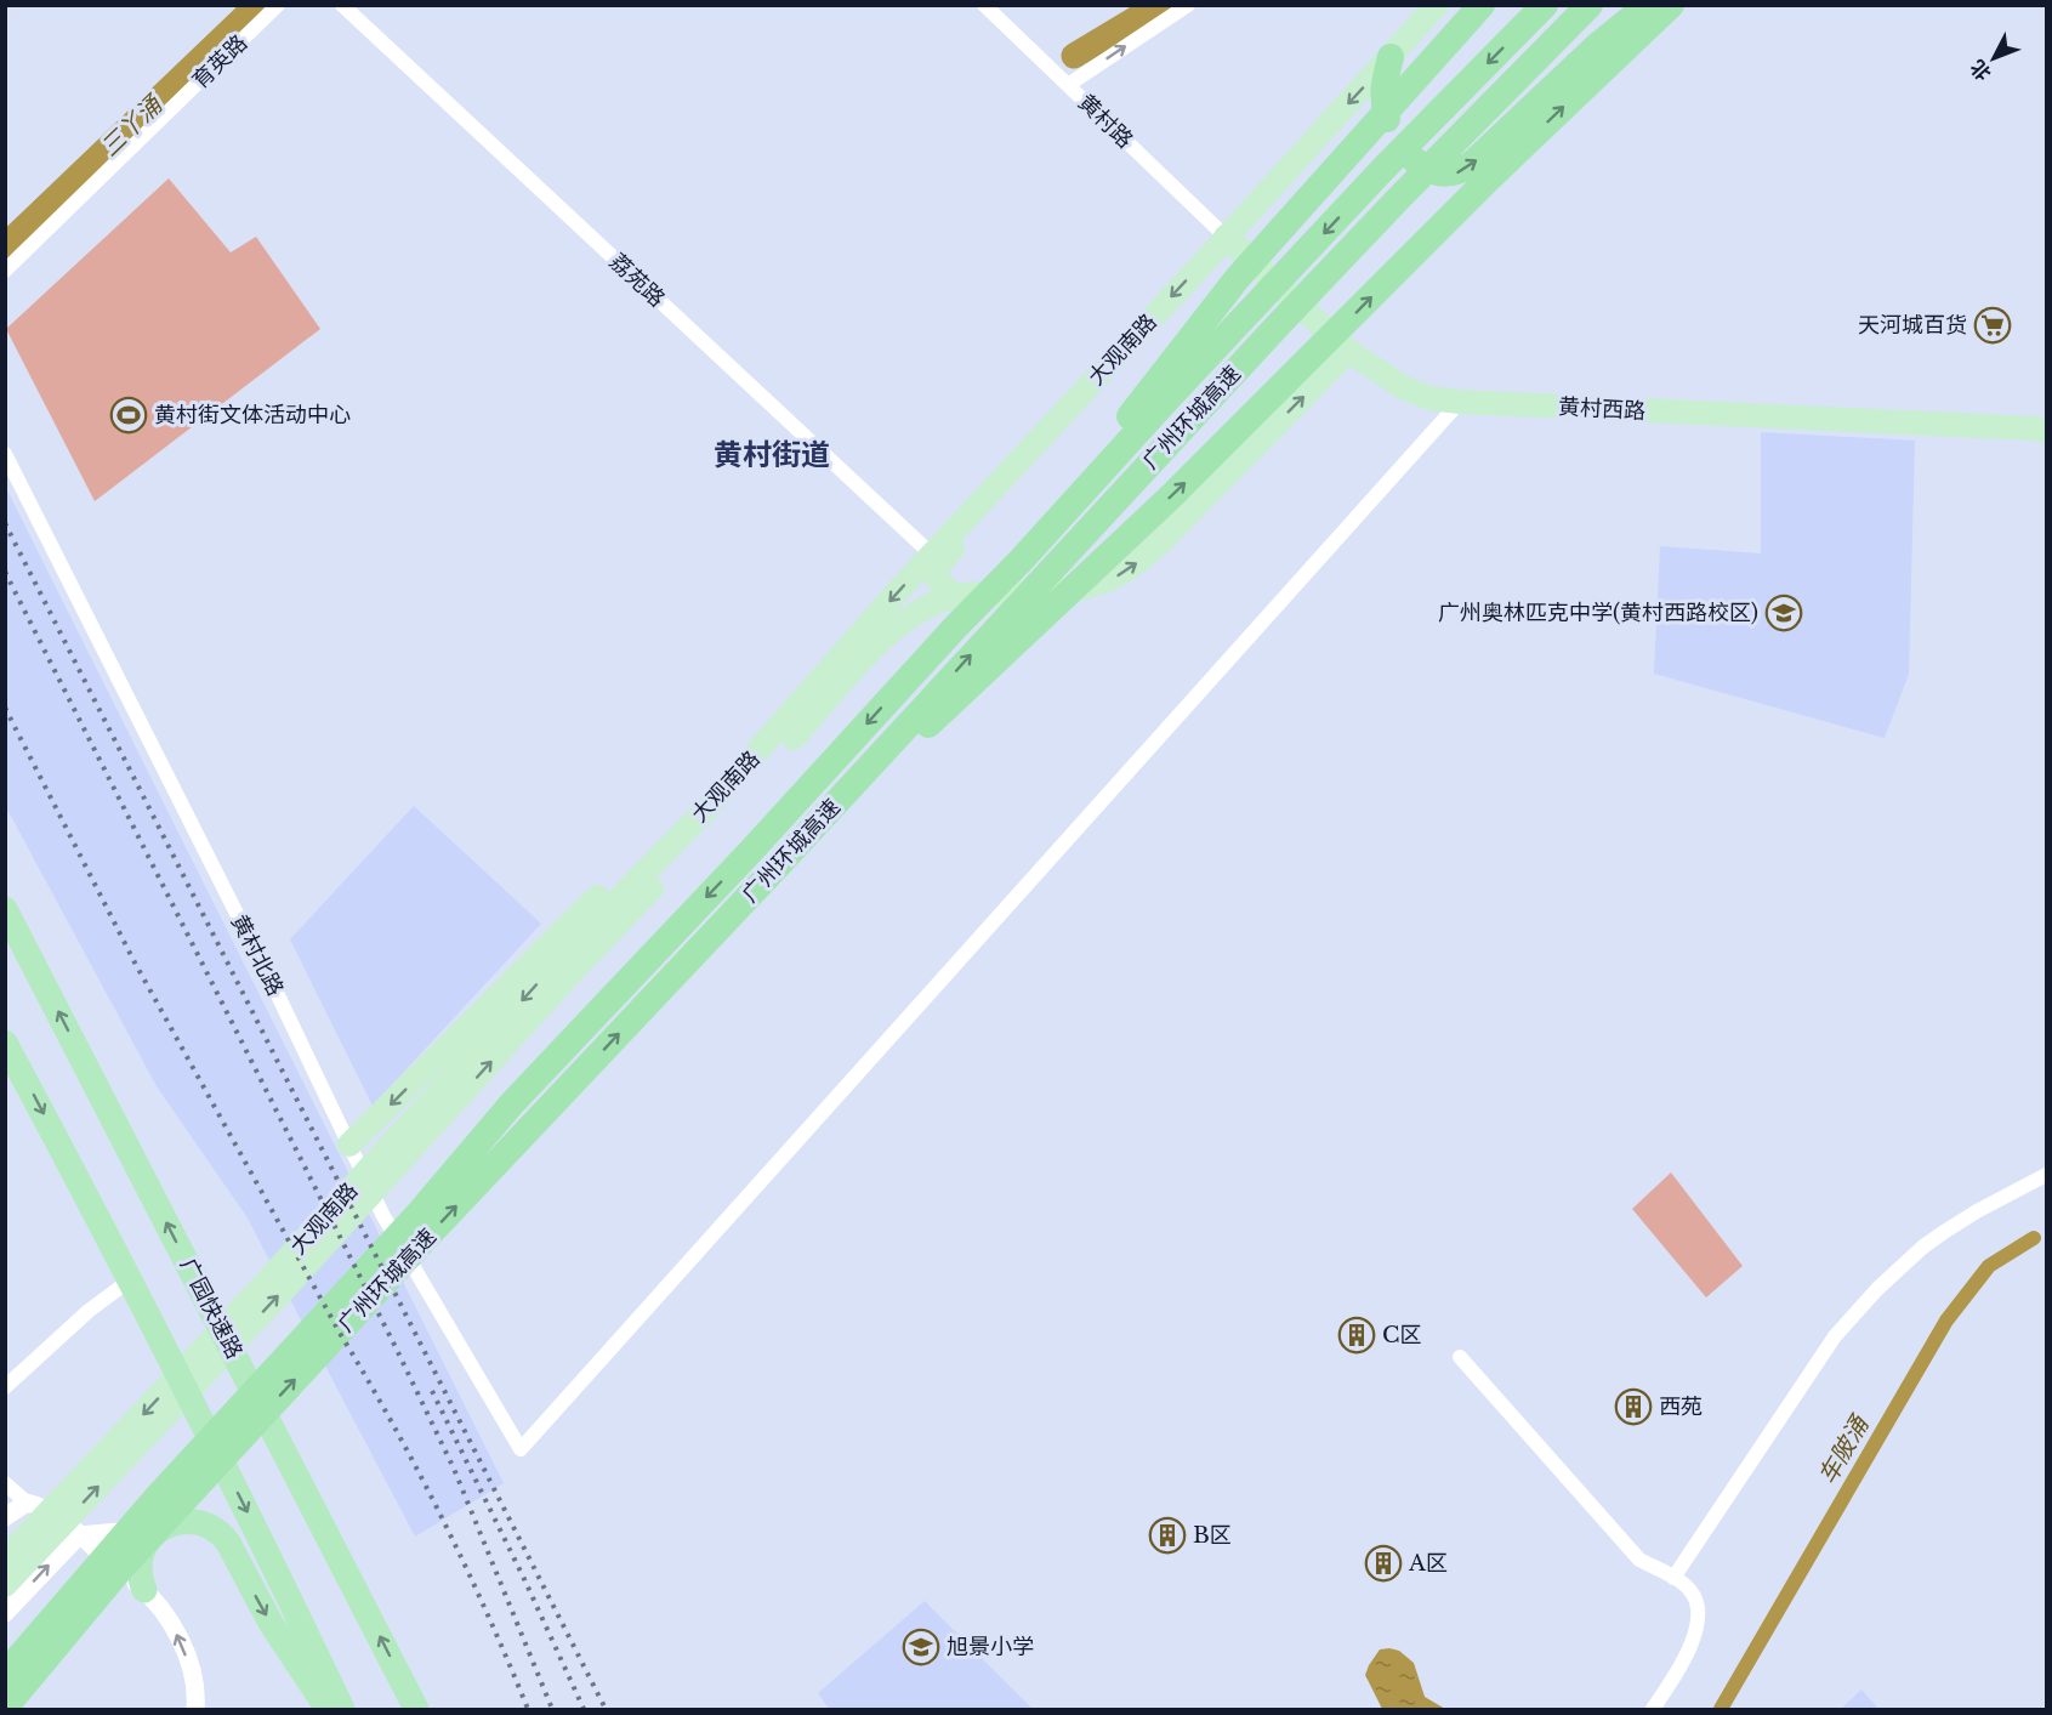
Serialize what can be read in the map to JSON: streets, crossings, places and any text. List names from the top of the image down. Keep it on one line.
{"streets":{"highway":["广州环城高速","广园快速路"],"main road":["大观南路","黄村西路"],"street":["育英路","黄村路","荔苑路","黄村北路"]},"crossings":[["黄村路","大观南路"],["黄村路","黄村西路"],["荔苑路","大观南路"],["大观南路","黄村西路"],["黄村西路","黄村北路"]],"districts":["黄村街道"],"water":["三丫涌","车陂涌"],"places":{"supermarket":["天河城百货"],"sports":["黄村街文体活动中心"],"school or university":["广州奥林匹克中学(黄村西路校区)","旭景小学"],"building":["C区","西苑","B区","A区"]},"north":"bottom left"}
